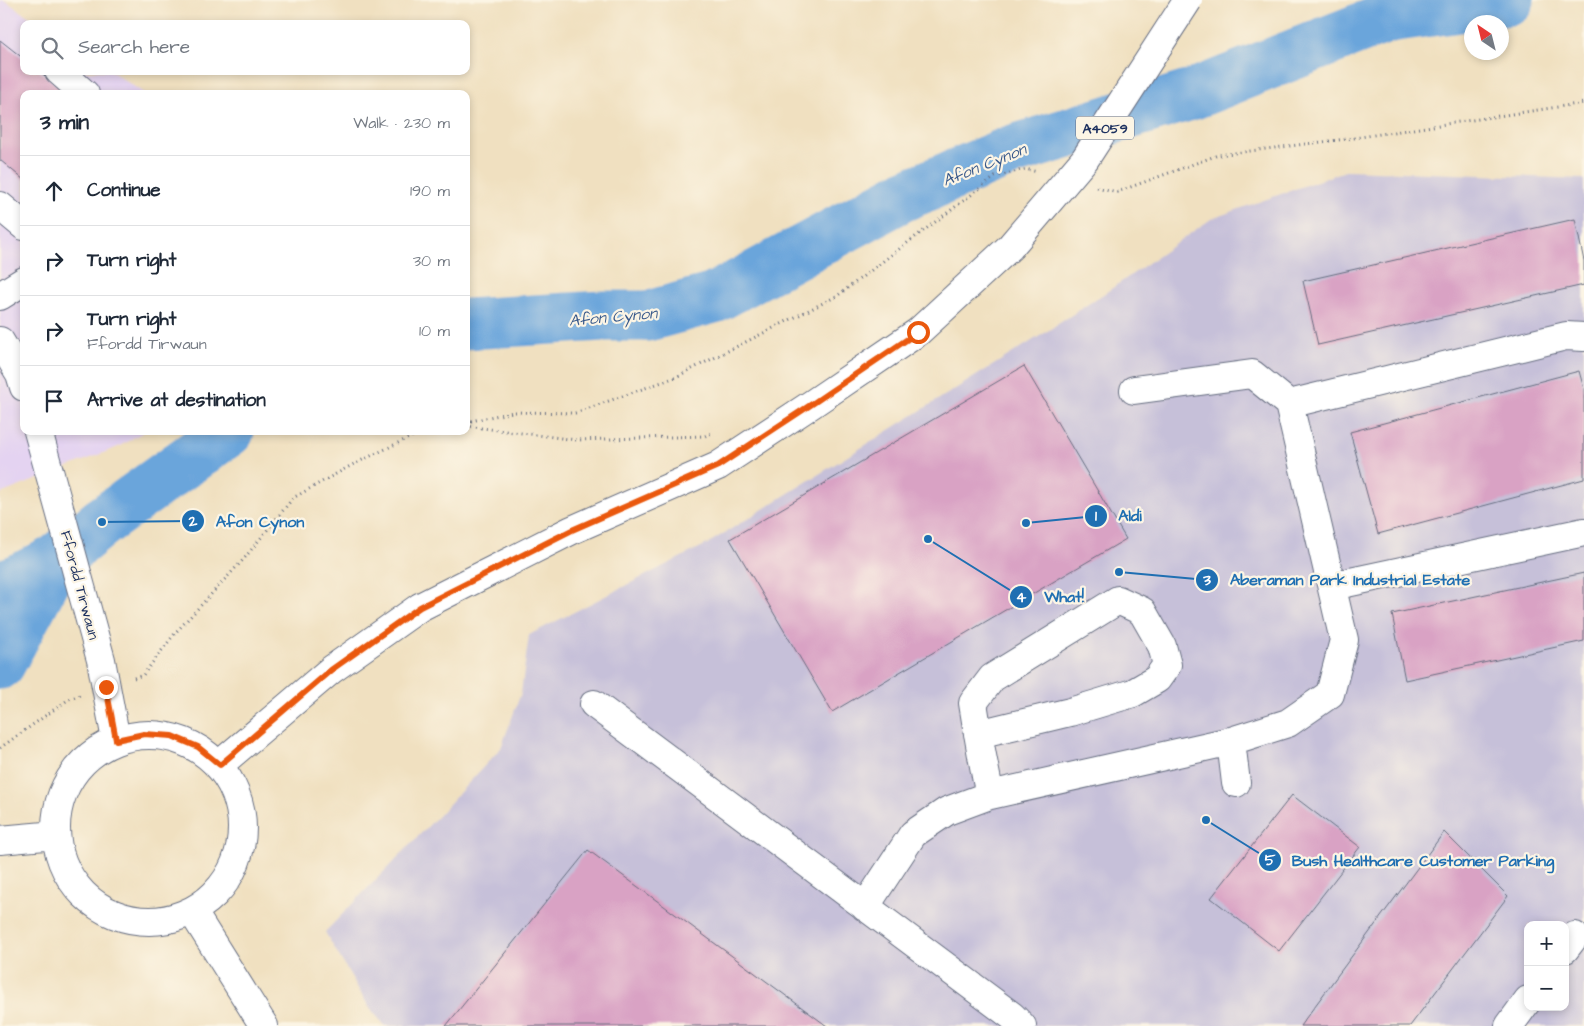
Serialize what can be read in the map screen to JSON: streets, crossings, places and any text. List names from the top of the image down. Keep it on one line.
{"streets":{"main road":["A4059","Ffordd Tirwaun"]},"water":["Afon Cynon"],"places":["Afon Cynon","Aldi","What!","Aberaman Park Industrial Estate","Bush Healthcare Customer Parking"],"north":"top left","page":{"search":"Search here","heading":["3 min","Walk · 230 m"],"list":[["Continue","190 m"],["Turn right","30 m"],["Turn right","Ffordd Tirwaun","10 m"],"Arrive at destination"],"map_buttons":["+","−"]}}
